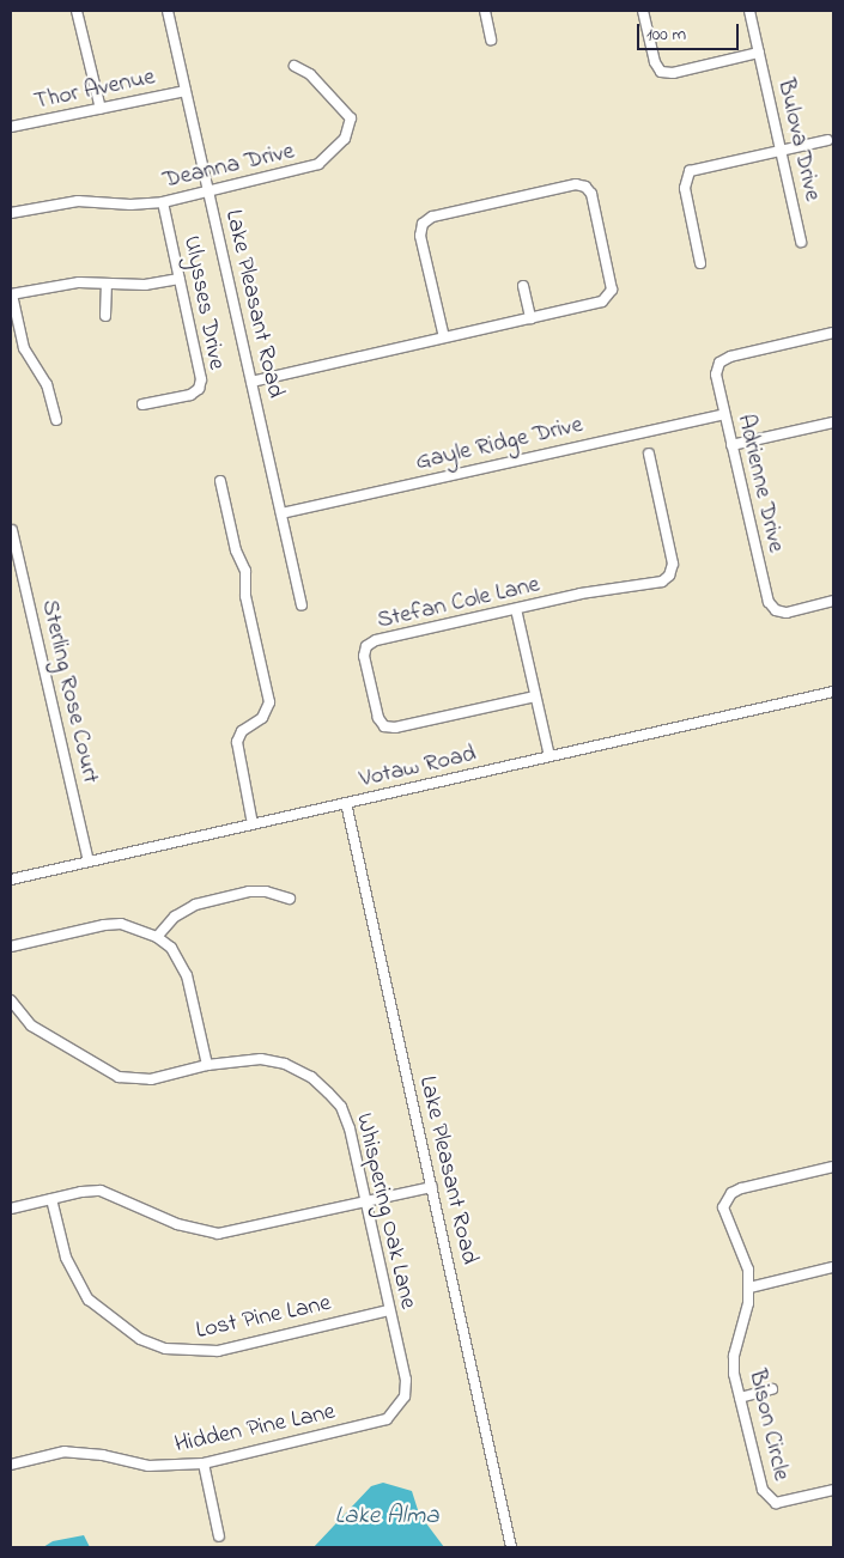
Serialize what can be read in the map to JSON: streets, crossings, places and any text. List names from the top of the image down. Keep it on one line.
{"streets":{"street":["Thor Avenue","Bulova Drive","Deanna Drive","Ulysses Drive","Lake Pleasant Road","Gayle Ridge Drive","Adrienne Drive","Stefan Cole Lane","Sterling Rose Court","Votaw Road","Whispering Oak Lane","Lost Pine Lane","Bison Circle","Hidden Pine Lane"]},"crossings":[["Thor Avenue","Lake Pleasant Road"],["Deanna Drive","Ulysses Drive"],["Deanna Drive","Lake Pleasant Road"],["Lake Pleasant Road","Gayle Ridge Drive"],["Lake Pleasant Road","Votaw Road"],["Gayle Ridge Drive","Adrienne Drive"],["Sterling Rose Court","Votaw Road"],["Whispering Oak Lane","Lost Pine Lane"],["Whispering Oak Lane","Hidden Pine Lane"]],"water":["Lake Alma"],"scale_bar":"100 m"}
